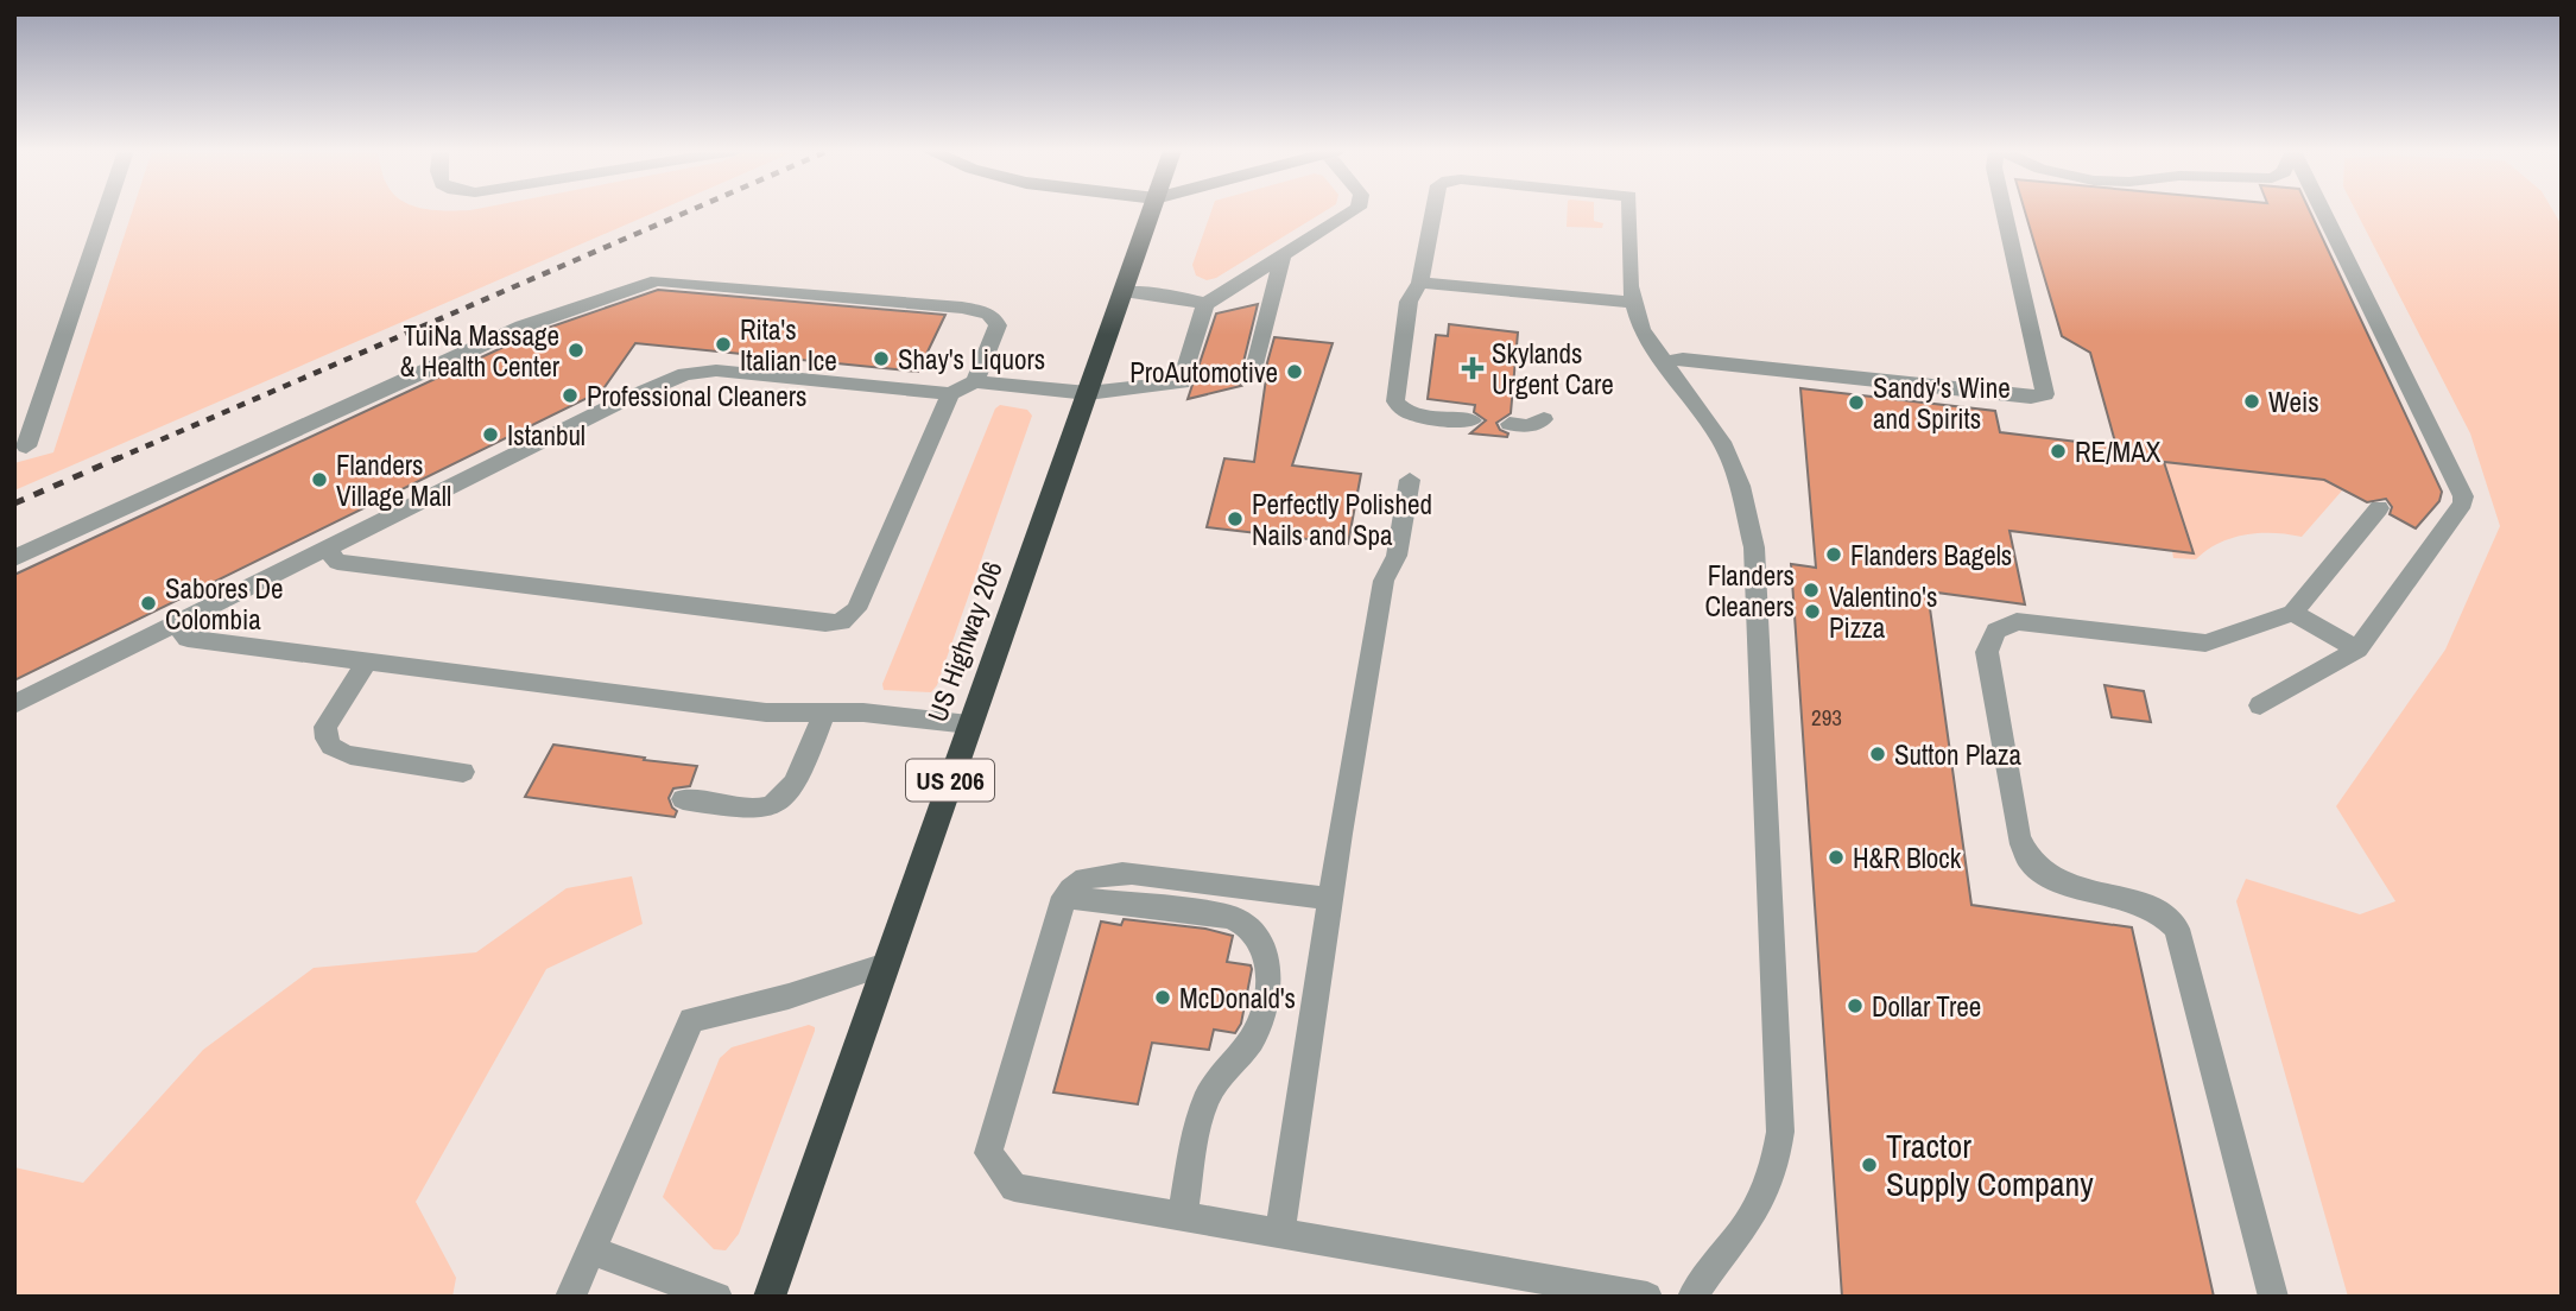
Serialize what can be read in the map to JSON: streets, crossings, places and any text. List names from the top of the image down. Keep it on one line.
{"streets":{"highway":["US Highway 206","US 206"]},"places":{"other":["Rita's Italian Ice","TuiNa Massage & Health Center","Shay's Liquors","ProAutomotive","Professional Cleaners","Weis","Sandy's Wine and Spirits","Istanbul","RE/MAX","Flanders Village Mall","Perfectly Polished Nails and Spa","Flanders Bagels","Flanders Cleaners","Sabores De Colombia","Valentino's Pizza","Sutton Plaza","H&R Block","McDonald's","Dollar Tree","Tractor Supply Company"],"health":["Skylands Urgent Care"]},"house_numbers":["293"]}
